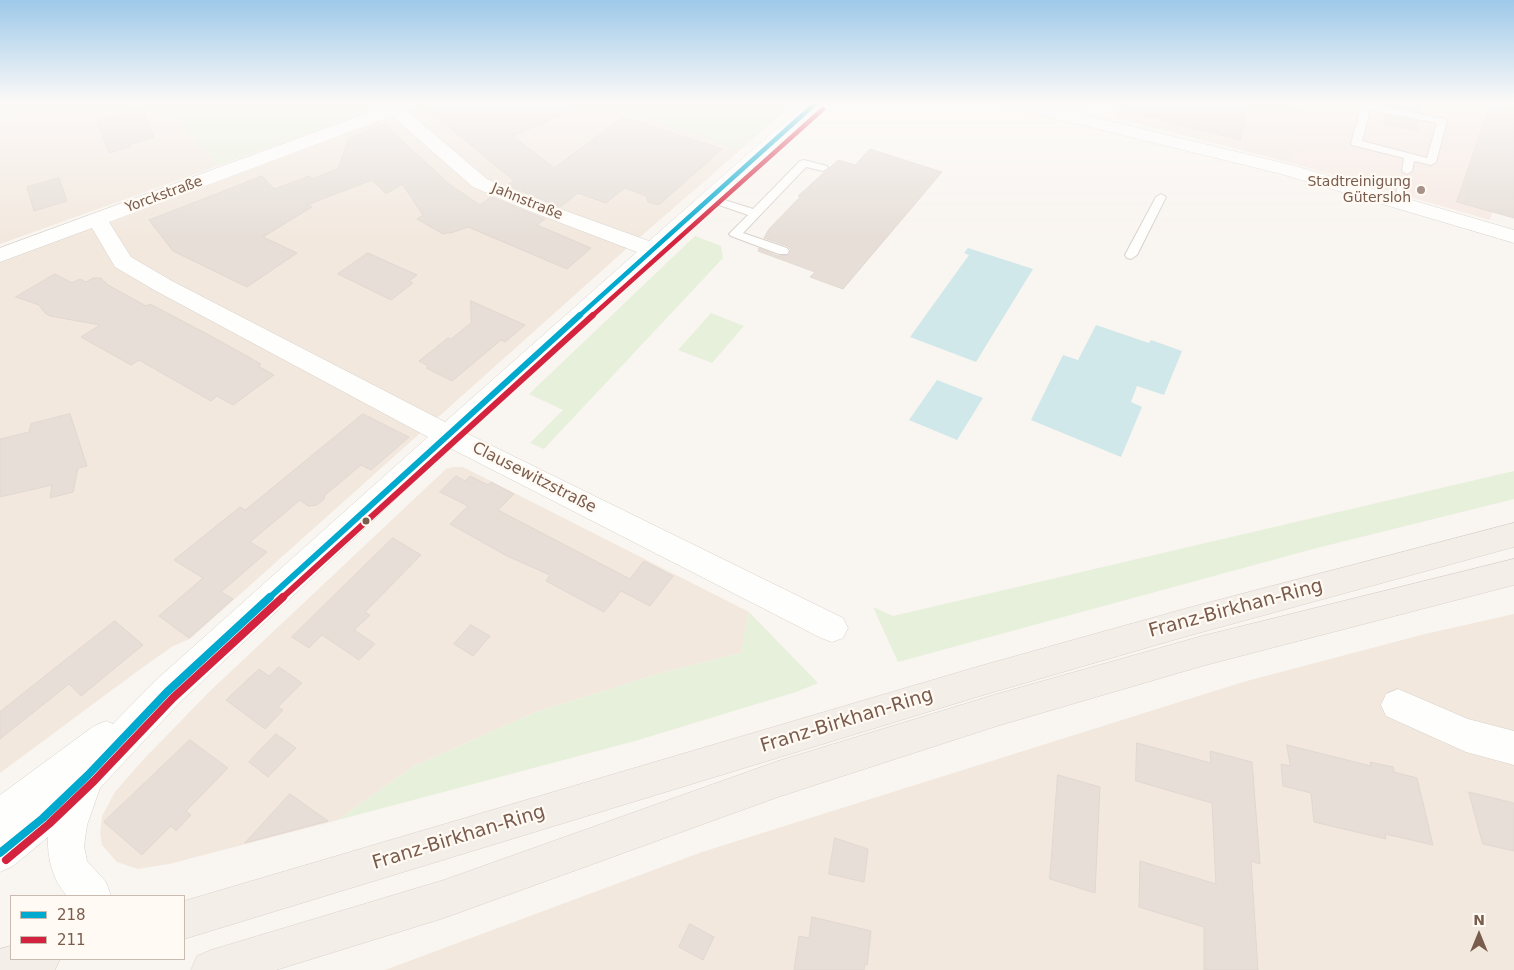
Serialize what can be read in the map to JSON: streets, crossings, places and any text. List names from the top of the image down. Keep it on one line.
{"streets":{"main road":["Franz-Birkhan-Ring"],"street":["Yorckstraße","Jahnstraße","Clausewitzstraße"]},"crossings":[["Yorckstraße","Clausewitzstraße"]],"places":["Stadtreinigung Gütersloh"],"lines":["transit line 218","transit line 211"],"legend":["218","211"],"north":"top"}
